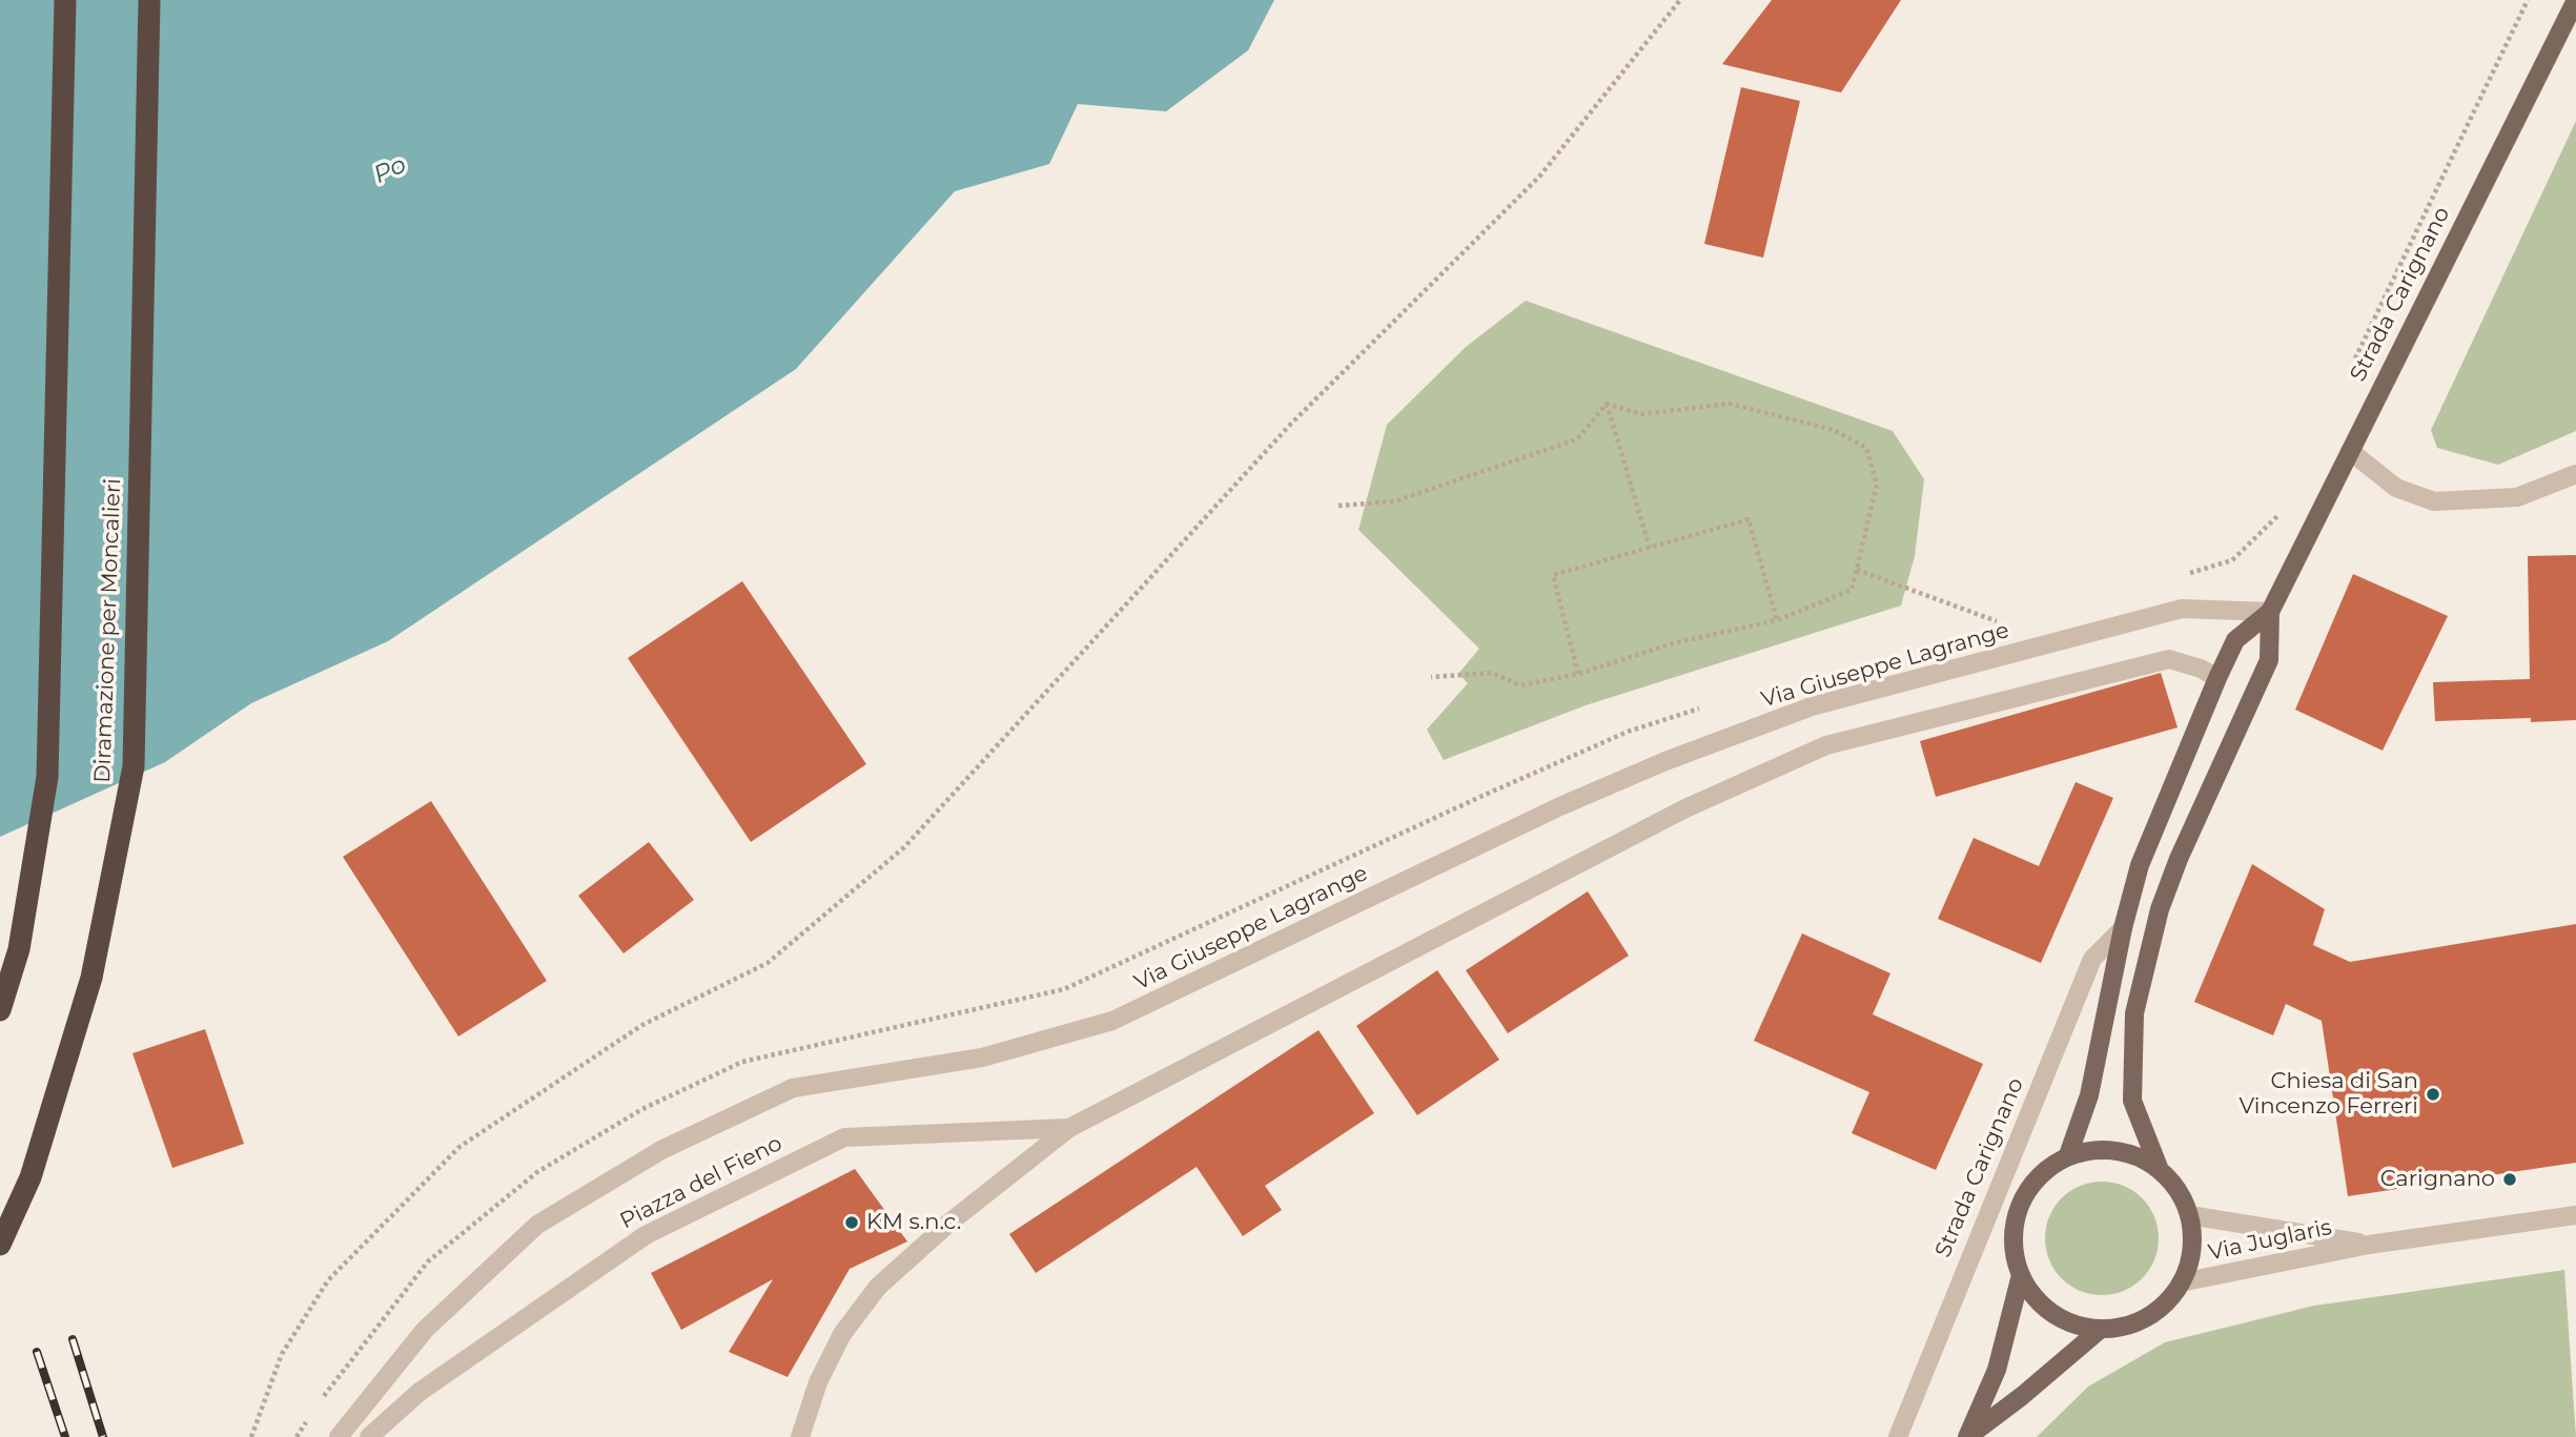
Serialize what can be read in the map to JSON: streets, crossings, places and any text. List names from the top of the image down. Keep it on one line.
{"streets":{"highway":["Diramazione per Moncalieri"],"main road":["Strada Carignano"],"street":["Via Giuseppe Lagrange","Piazza del Fieno","Via Juglaris"]},"crossings":[["Strada Carignano","Via Giuseppe Lagrange"],["Strada Carignano","Via Juglaris"]],"water":["Po"],"places":["Chiesa di San Vincenzo Ferreri","Carignano","KM s.n.c."]}
